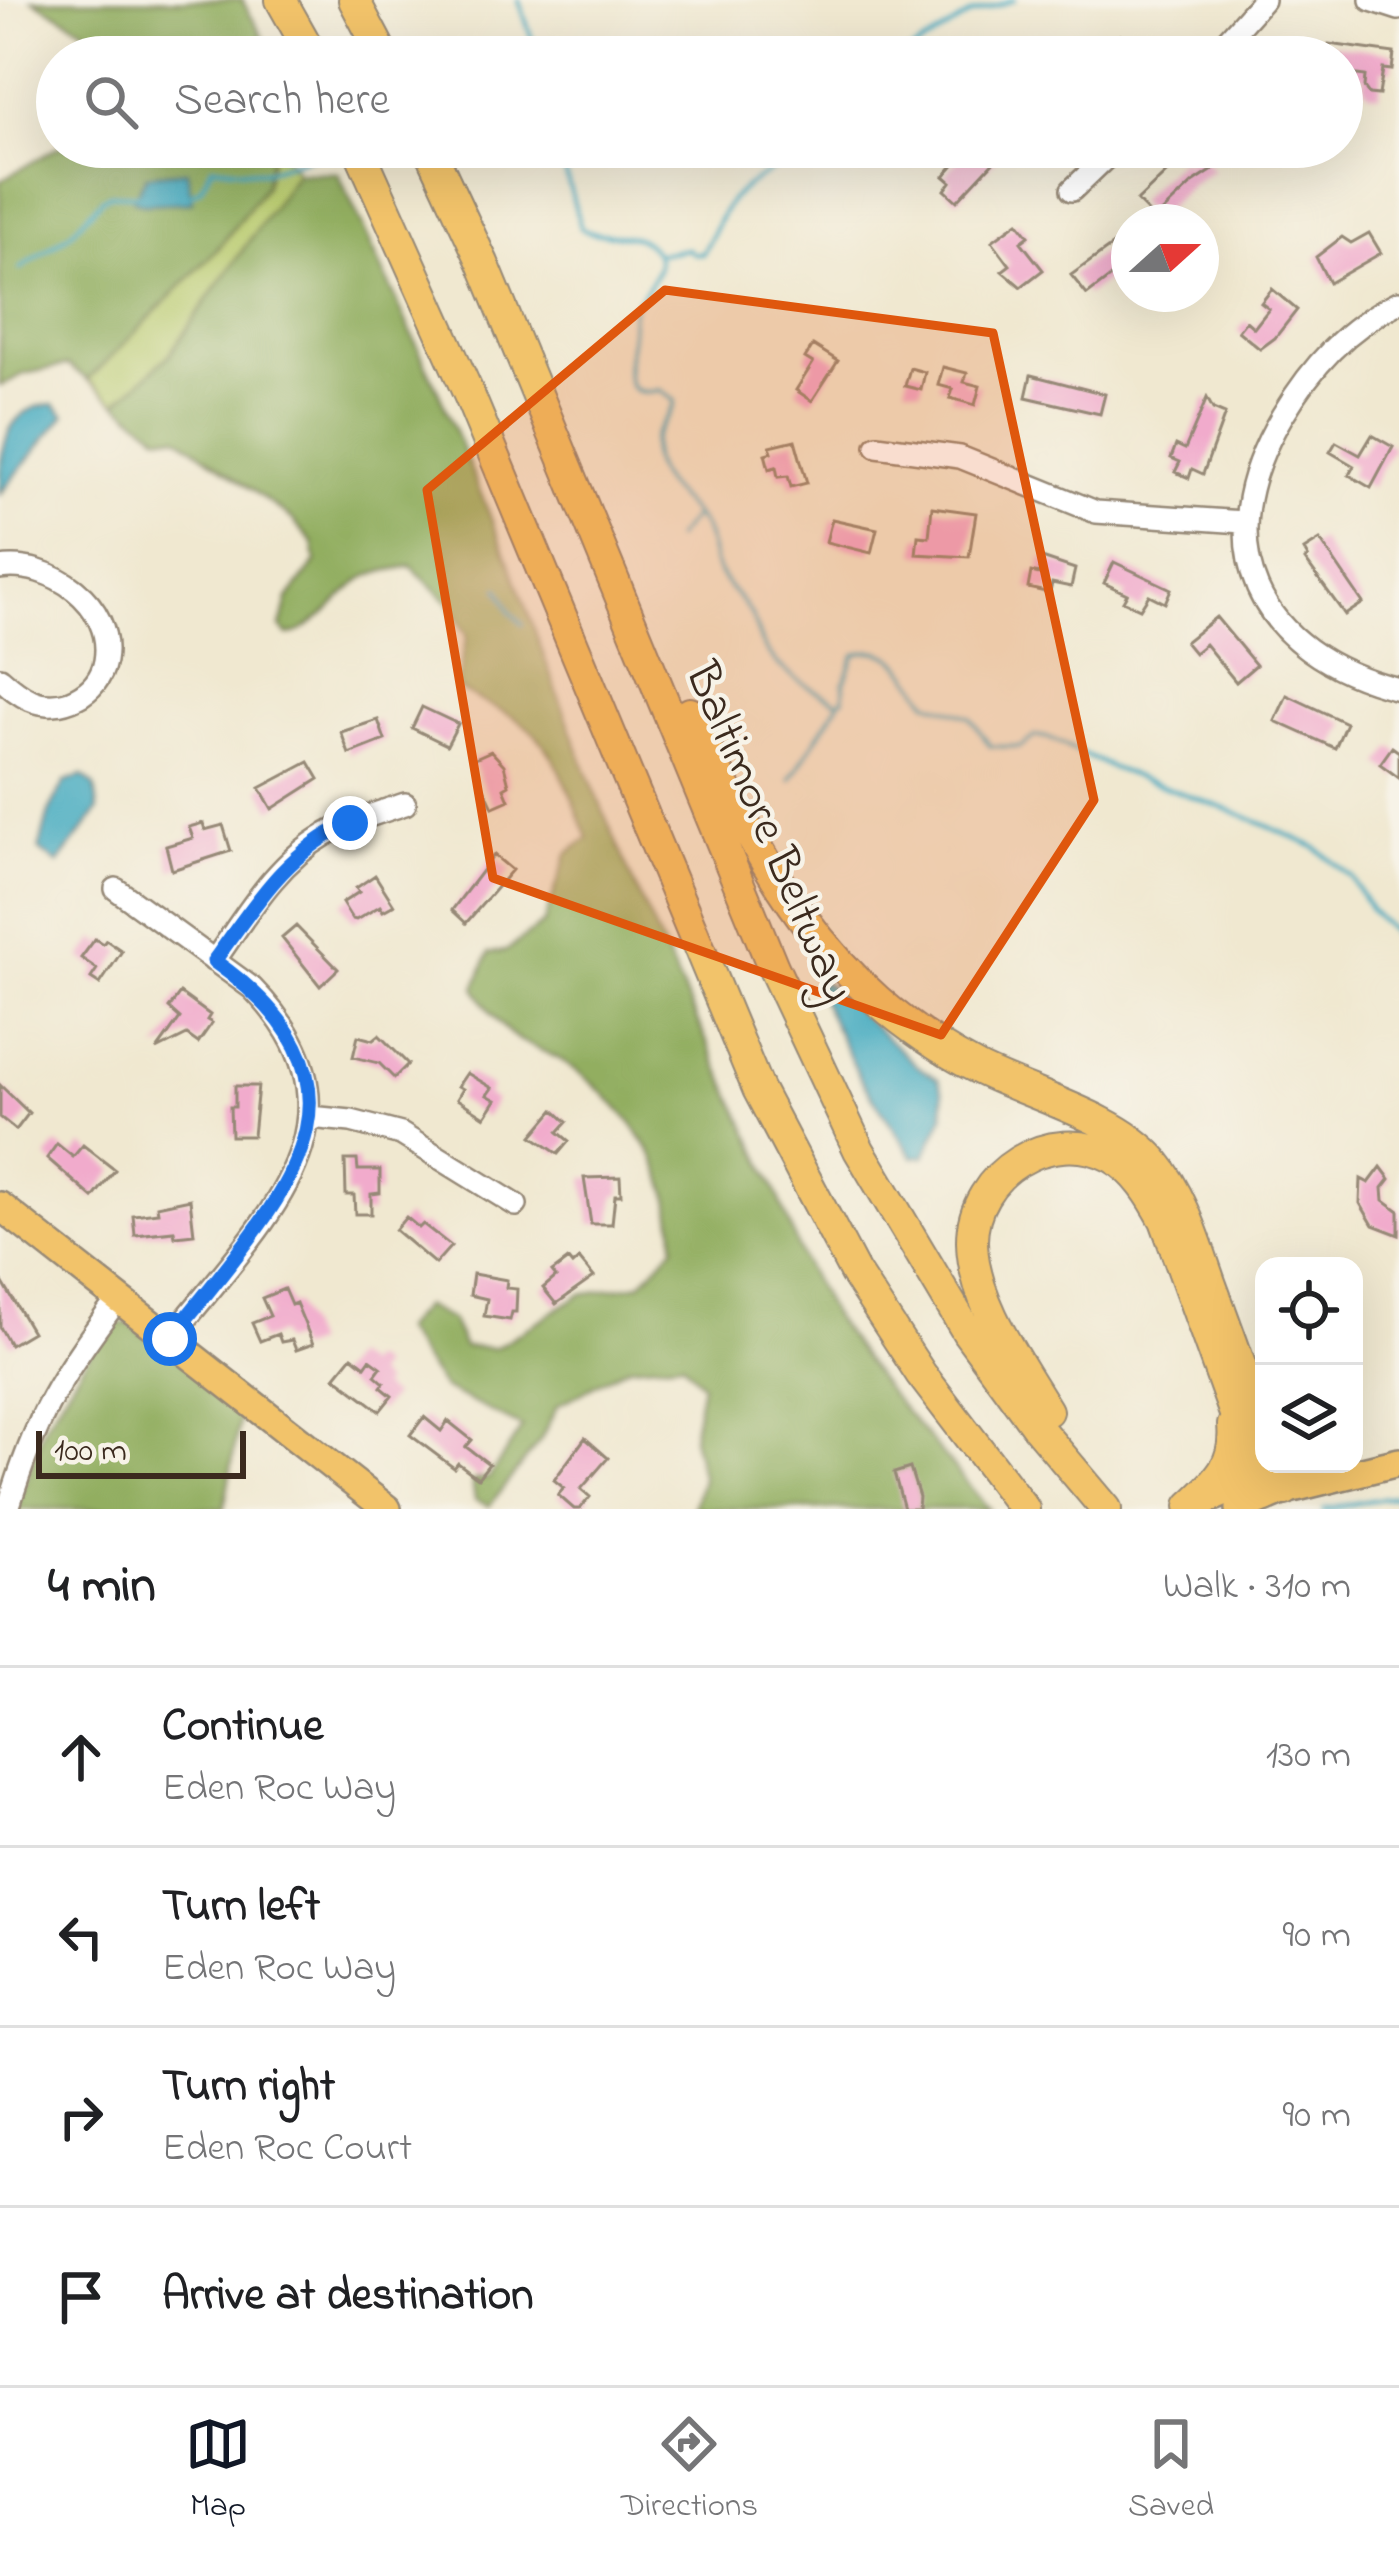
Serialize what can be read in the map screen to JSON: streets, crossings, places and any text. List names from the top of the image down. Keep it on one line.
{"streets":{"highway":["Baltimore Beltway"]},"scale_bar":"100 m","north":"right","page":{"search":"Search here","scale":"100 m","heading":["4 min","Walk · 310 m"],"list":[["Continue","Eden Roc Way","130 m"],["Turn left","Eden Roc Way","90 m"],["Turn right","Eden Roc Court","90 m"],"Arrive at destination"],"nav":["Map","Directions","Saved"]}}
